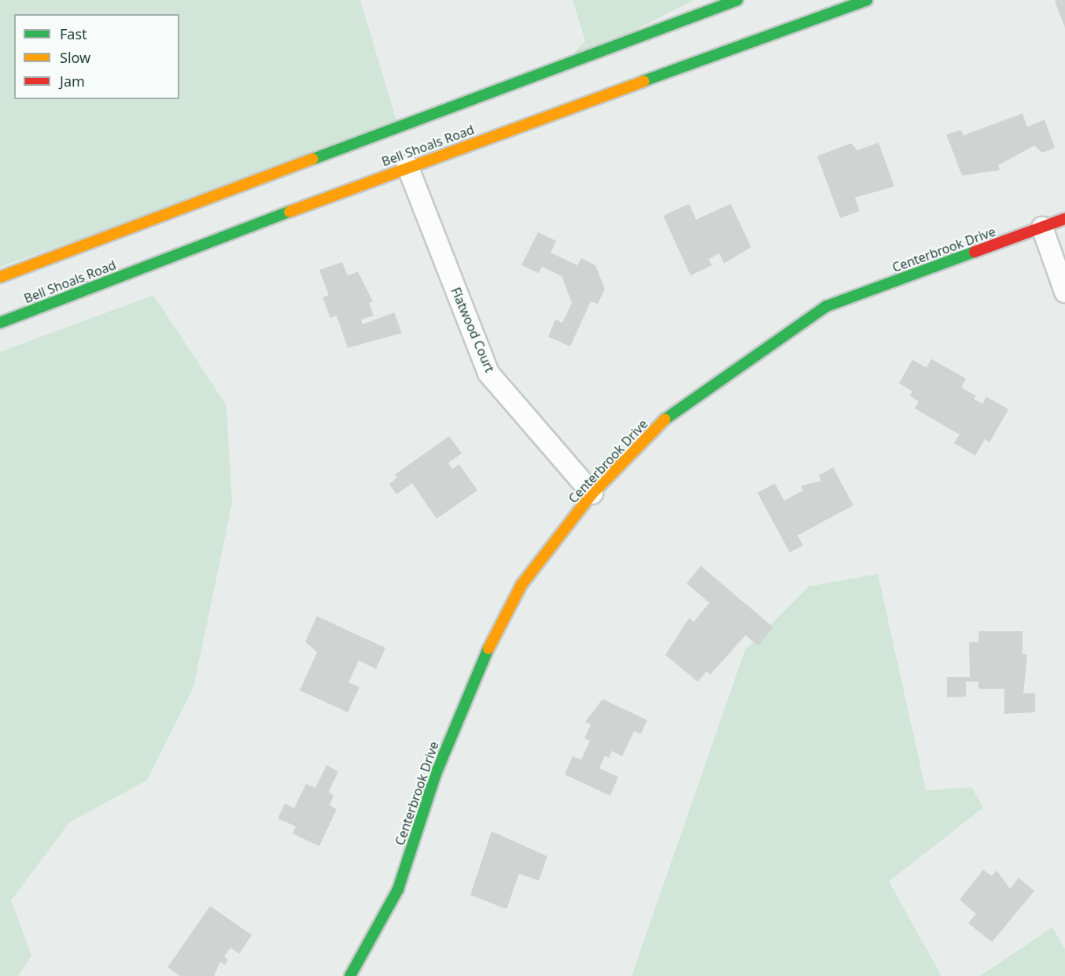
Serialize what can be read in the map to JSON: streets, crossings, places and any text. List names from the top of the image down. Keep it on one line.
{"streets":{"main road":["Bell Shoals Road","Centerbrook Drive"],"street":["Flatwood Court"]},"crossings":[["Bell Shoals Road","Flatwood Court"],["Centerbrook Drive","Flatwood Court"]],"legend":["Fast","Slow","Jam"]}
